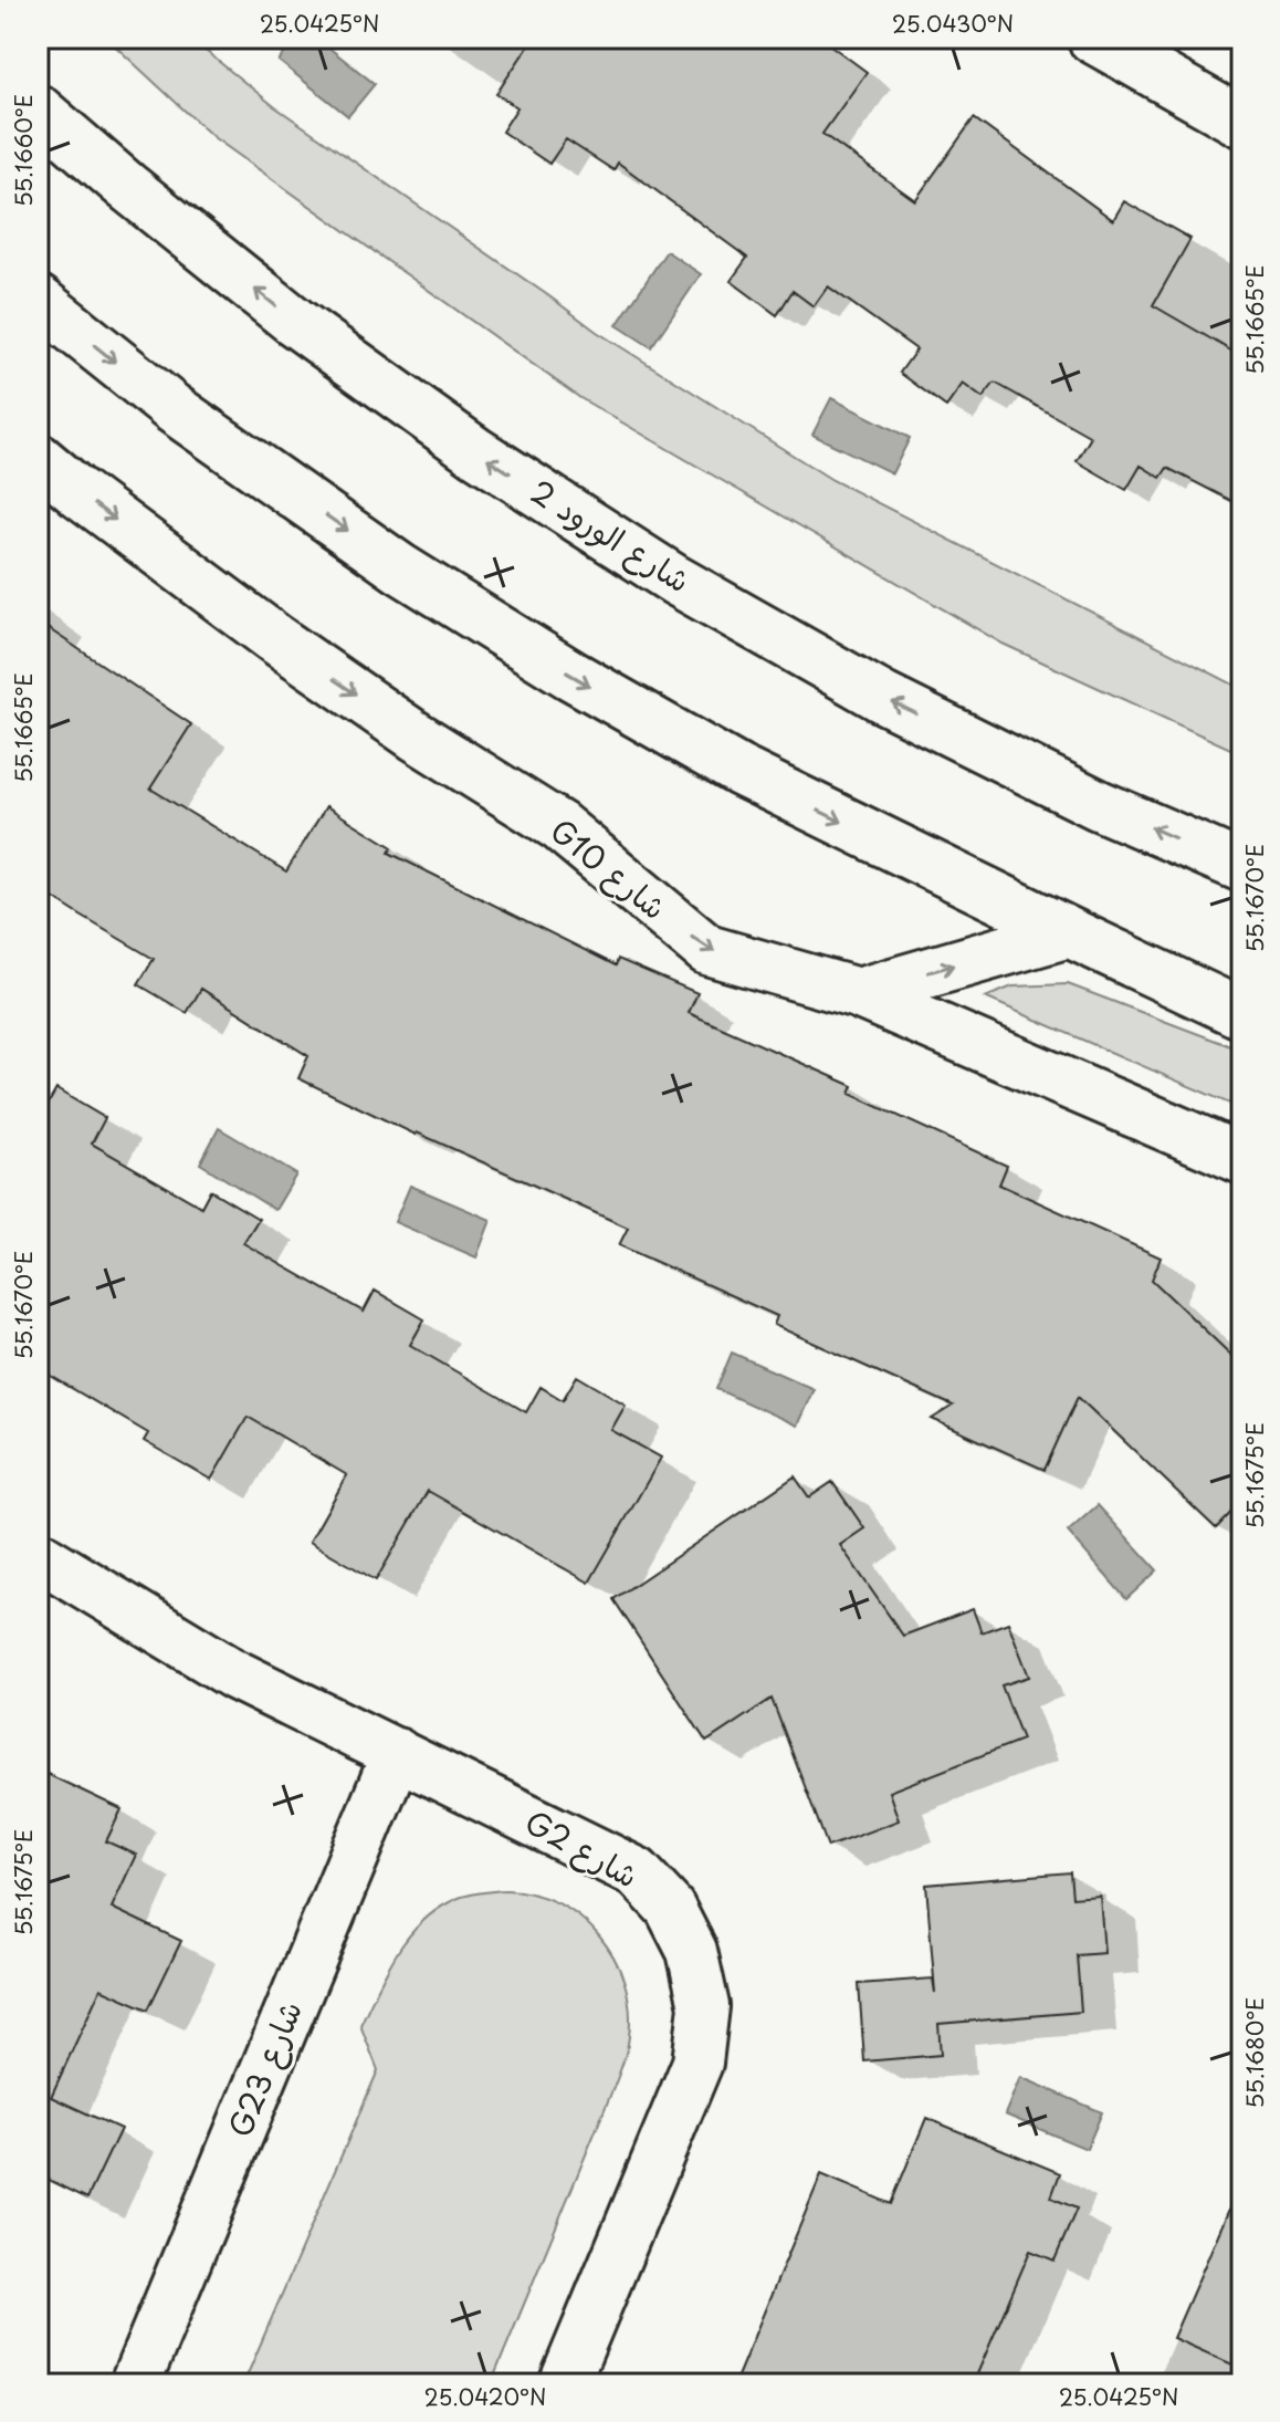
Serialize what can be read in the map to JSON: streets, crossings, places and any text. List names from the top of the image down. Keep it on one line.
{"streets":{"street":["شارع الورود 2","G10 شارع","G2 شارع","G23 شارع"]},"crossings":[["G2 شارع","G23 شارع"]],"coordinates":["25.0425°N","25.0430°N","55.1660°E","55.1665°E","55.1670°E","55.1675°E","55.1680°E","25.0420°N"]}
